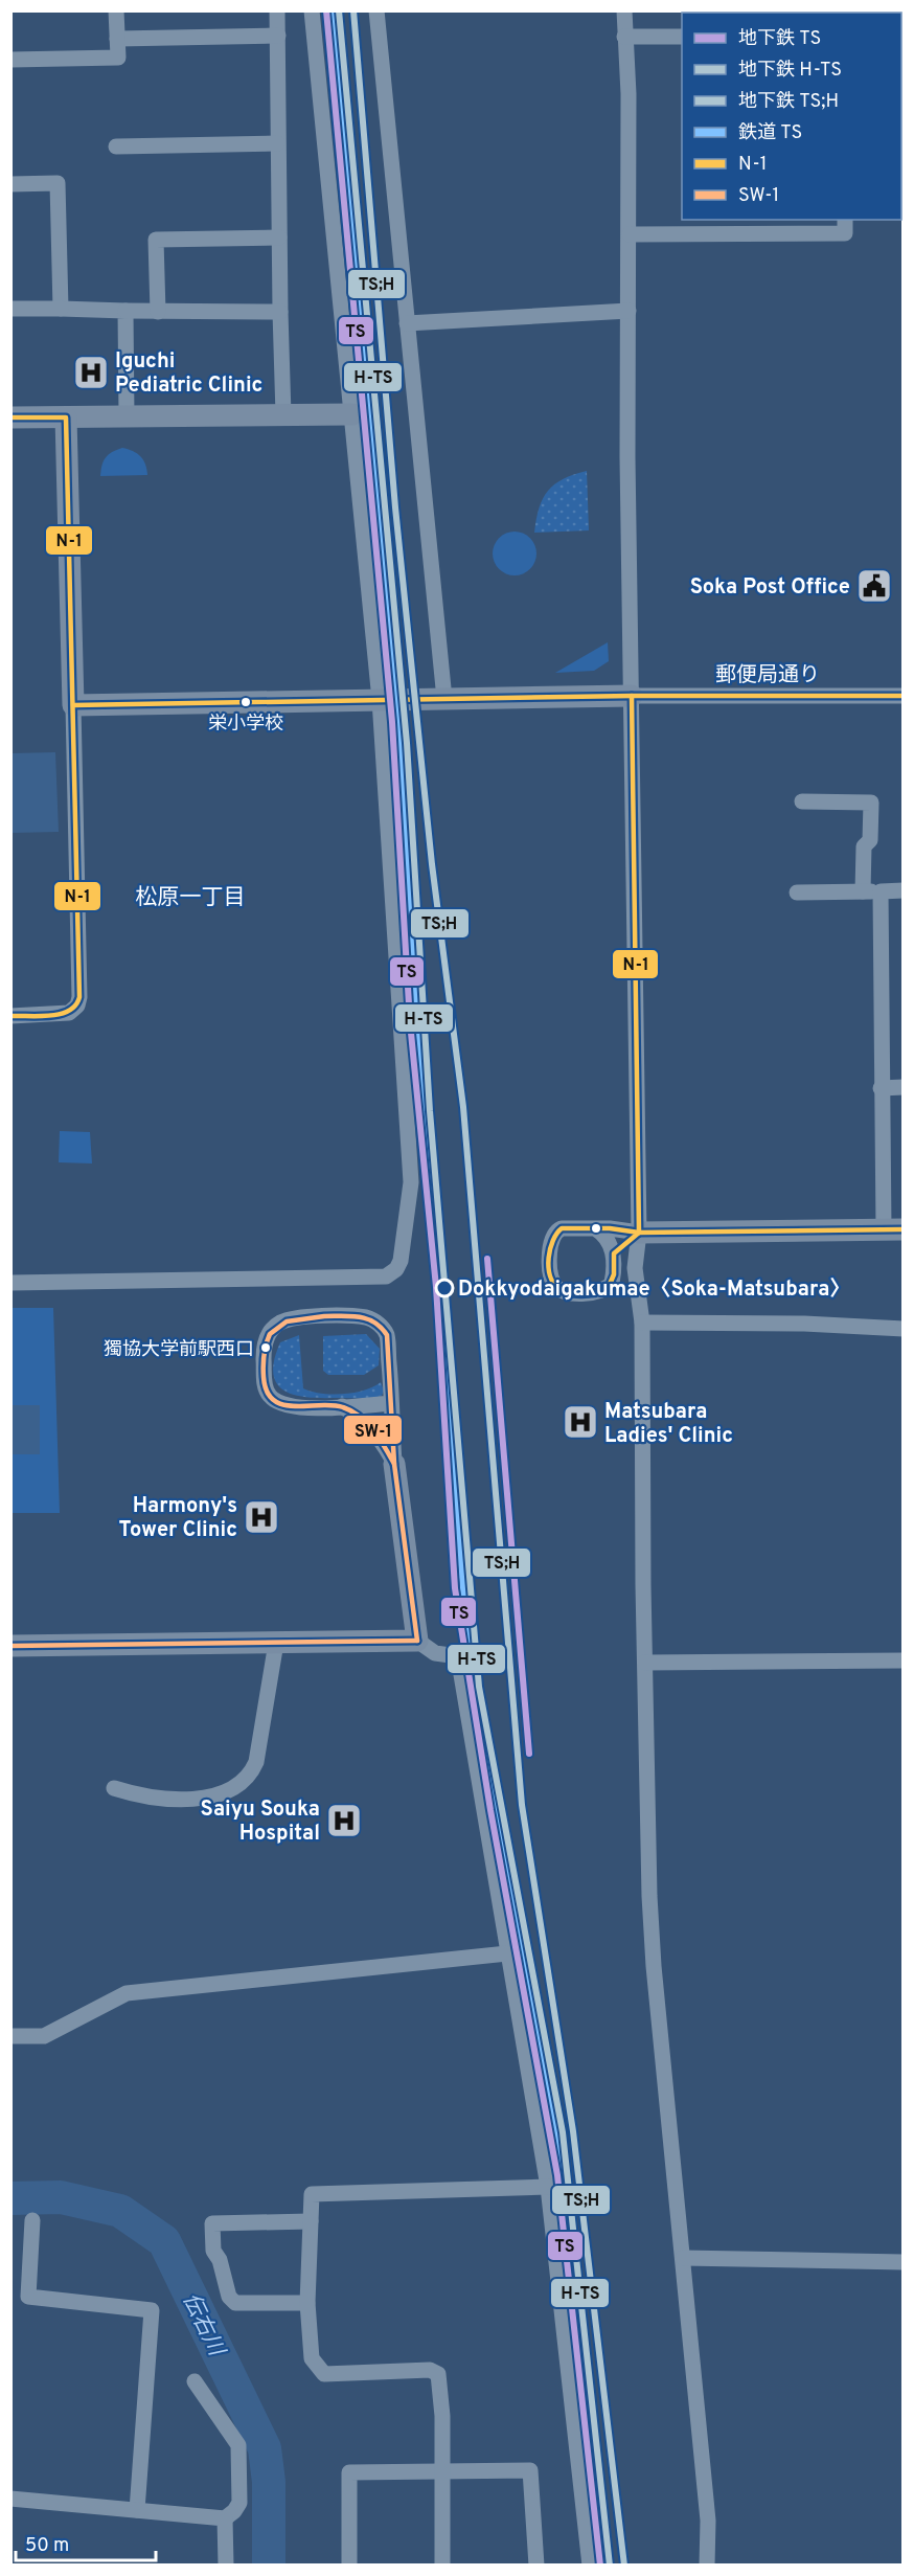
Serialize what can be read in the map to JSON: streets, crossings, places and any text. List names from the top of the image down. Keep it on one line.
{"streets":{"street":["郵便局通り"]},"districts":["松原一丁目"],"water":["伝右川"],"places":{"hospital":["Iguchi Pediatric Clinic","Matsubara Ladies' Clinic","Harmony's Tower Clinic","Saiyu Souka Hospital"],"public building":["Soka Post Office"],"other":["栄小学校","Dokkyodaigakumae〈Soka-Matsubara〉","獨協大学前駅西口"]},"lines":["metro line TS","metro line H-TS","metro line TS;H","rail line TS","transit line N-1","transit line SW-1"],"legend":["地下鉄 TS","地下鉄 H-TS","地下鉄 TS;H","鉄道 TS","N-1","SW-1"],"scale_bar":"50 m"}
